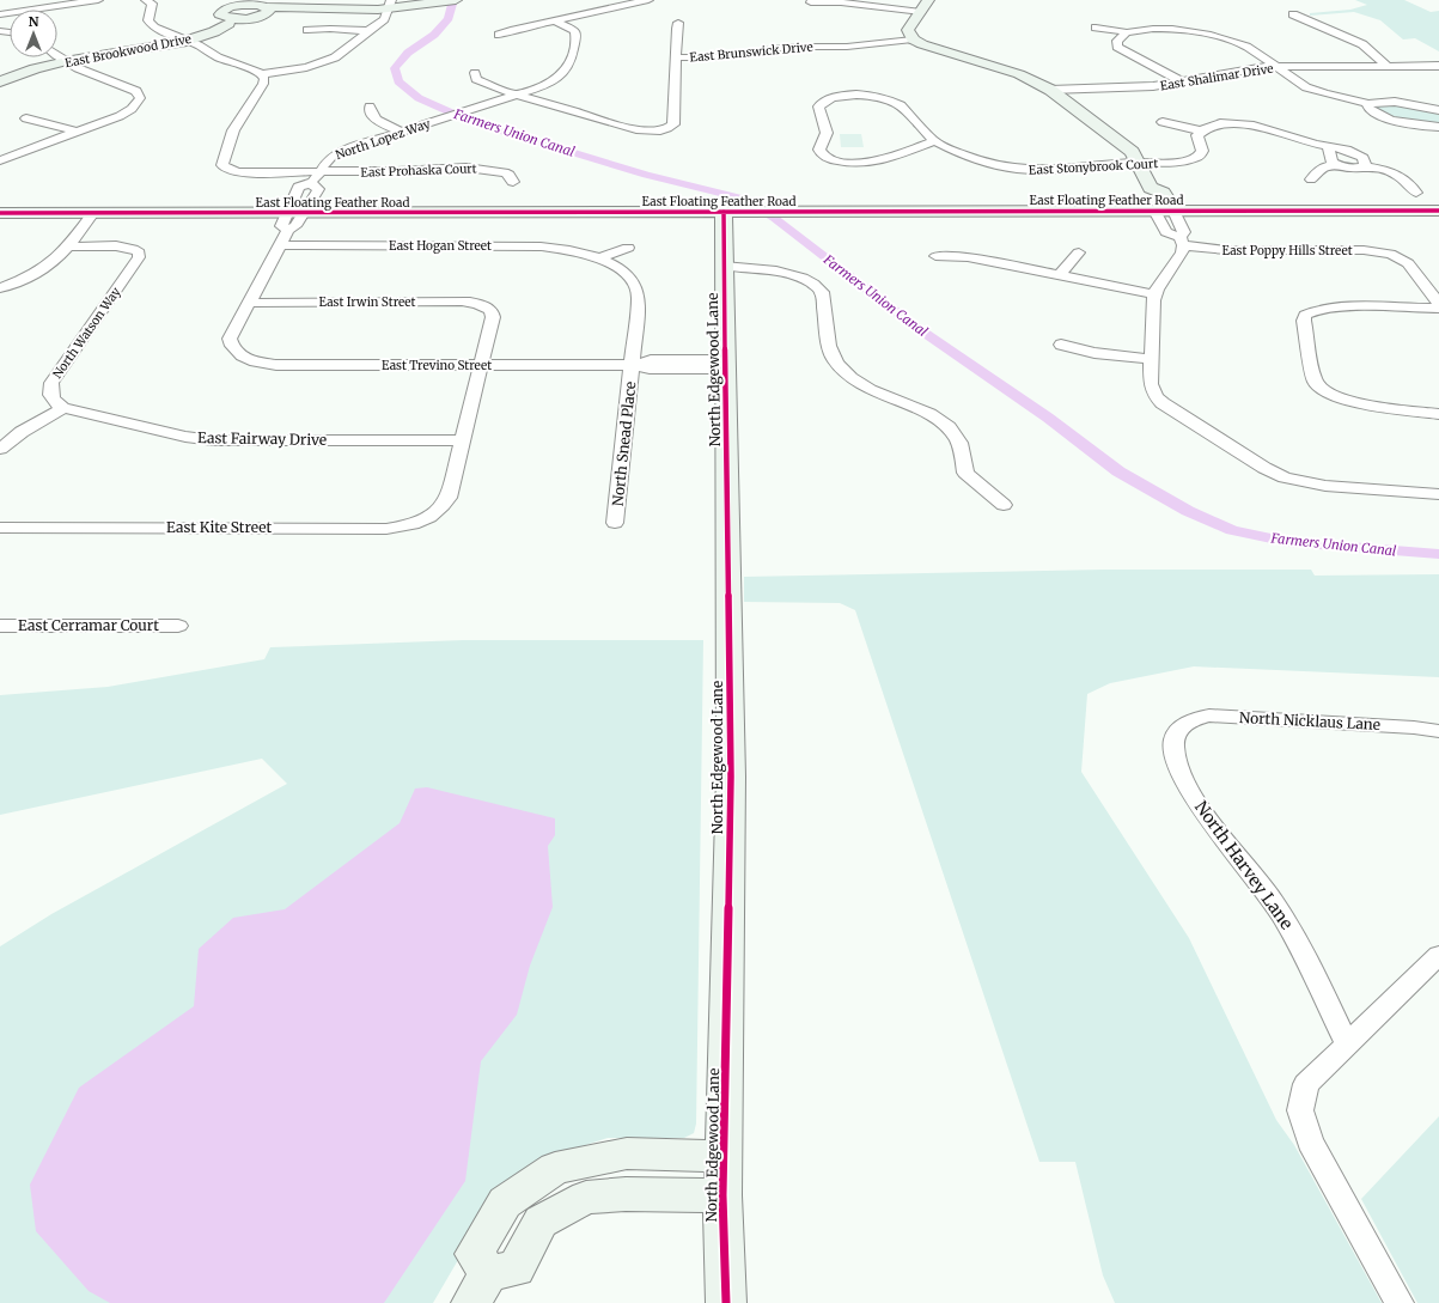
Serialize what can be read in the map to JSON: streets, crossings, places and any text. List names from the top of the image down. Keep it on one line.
{"streets":{"street":["East Brookwood Drive","East Brunswick Drive","East Shalimar Drive","North Lopez Way","East Stonybrook Court","East Prohaska Court","East Floating Feather Road","East Hogan Street","East Poppy Hills Street","East Irwin Street","North Watson Way","East Trevino Street","North Edgewood Lane","East Fairway Drive","North Snead Place","East Kite Street","East Cerramar Court","North Nicklaus Lane","North Harvey Lane"]},"crossings":[["North Lopez Way","East Prohaska Court"],["North Lopez Way","East Floating Feather Road"],["East Floating Feather Road","North Edgewood Lane"],["East Hogan Street","East Trevino Street"],["East Hogan Street","North Snead Place"],["East Irwin Street","East Trevino Street"],["North Watson Way","East Fairway Drive"],["East Trevino Street","North Edgewood Lane"],["East Trevino Street","North Snead Place"],["East Fairway Drive","East Kite Street"],["North Nicklaus Lane","North Harvey Lane"]],"water":["Farmers Union Canal"],"north":"top"}
